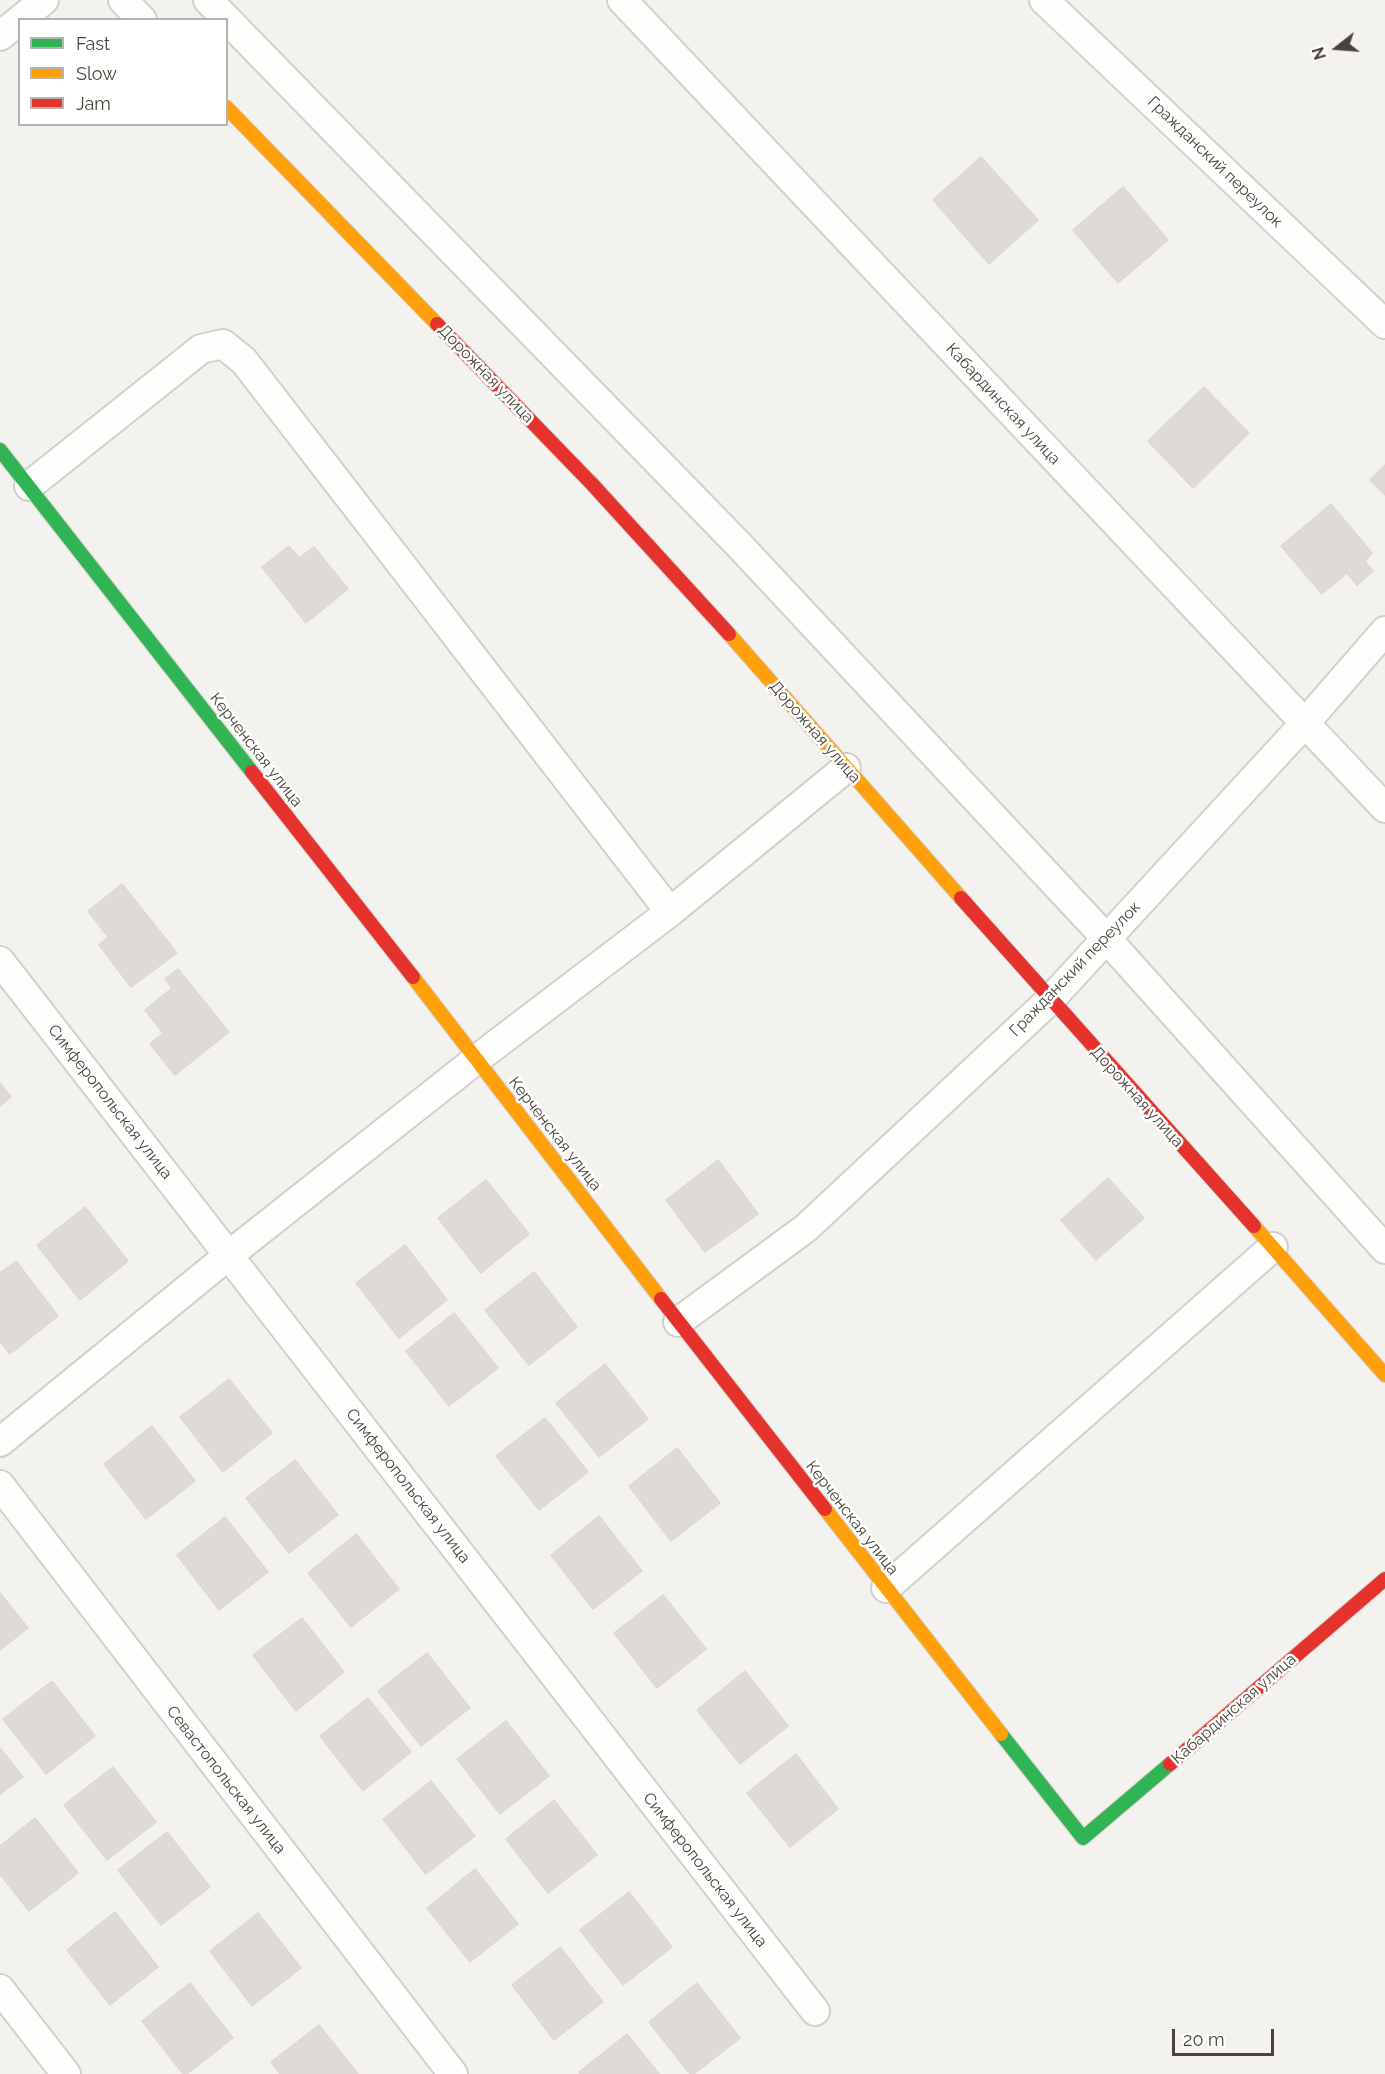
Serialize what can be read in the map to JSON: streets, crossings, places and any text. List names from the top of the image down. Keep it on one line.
{"streets":{"street":["Гражданский переулок","Дорожная улица","Кабардинская улица","Керченская улица","Симферопольская улица","Севастопольская улица"]},"crossings":[["Гражданский переулок","Дорожная улица"],["Гражданский переулок","Кабардинская улица"],["Гражданский переулок","Керченская улица"],["Кабардинская улица","Керченская улица"]],"legend":["Fast","Slow","Jam"],"scale_bar":"20 m","north":"left"}
